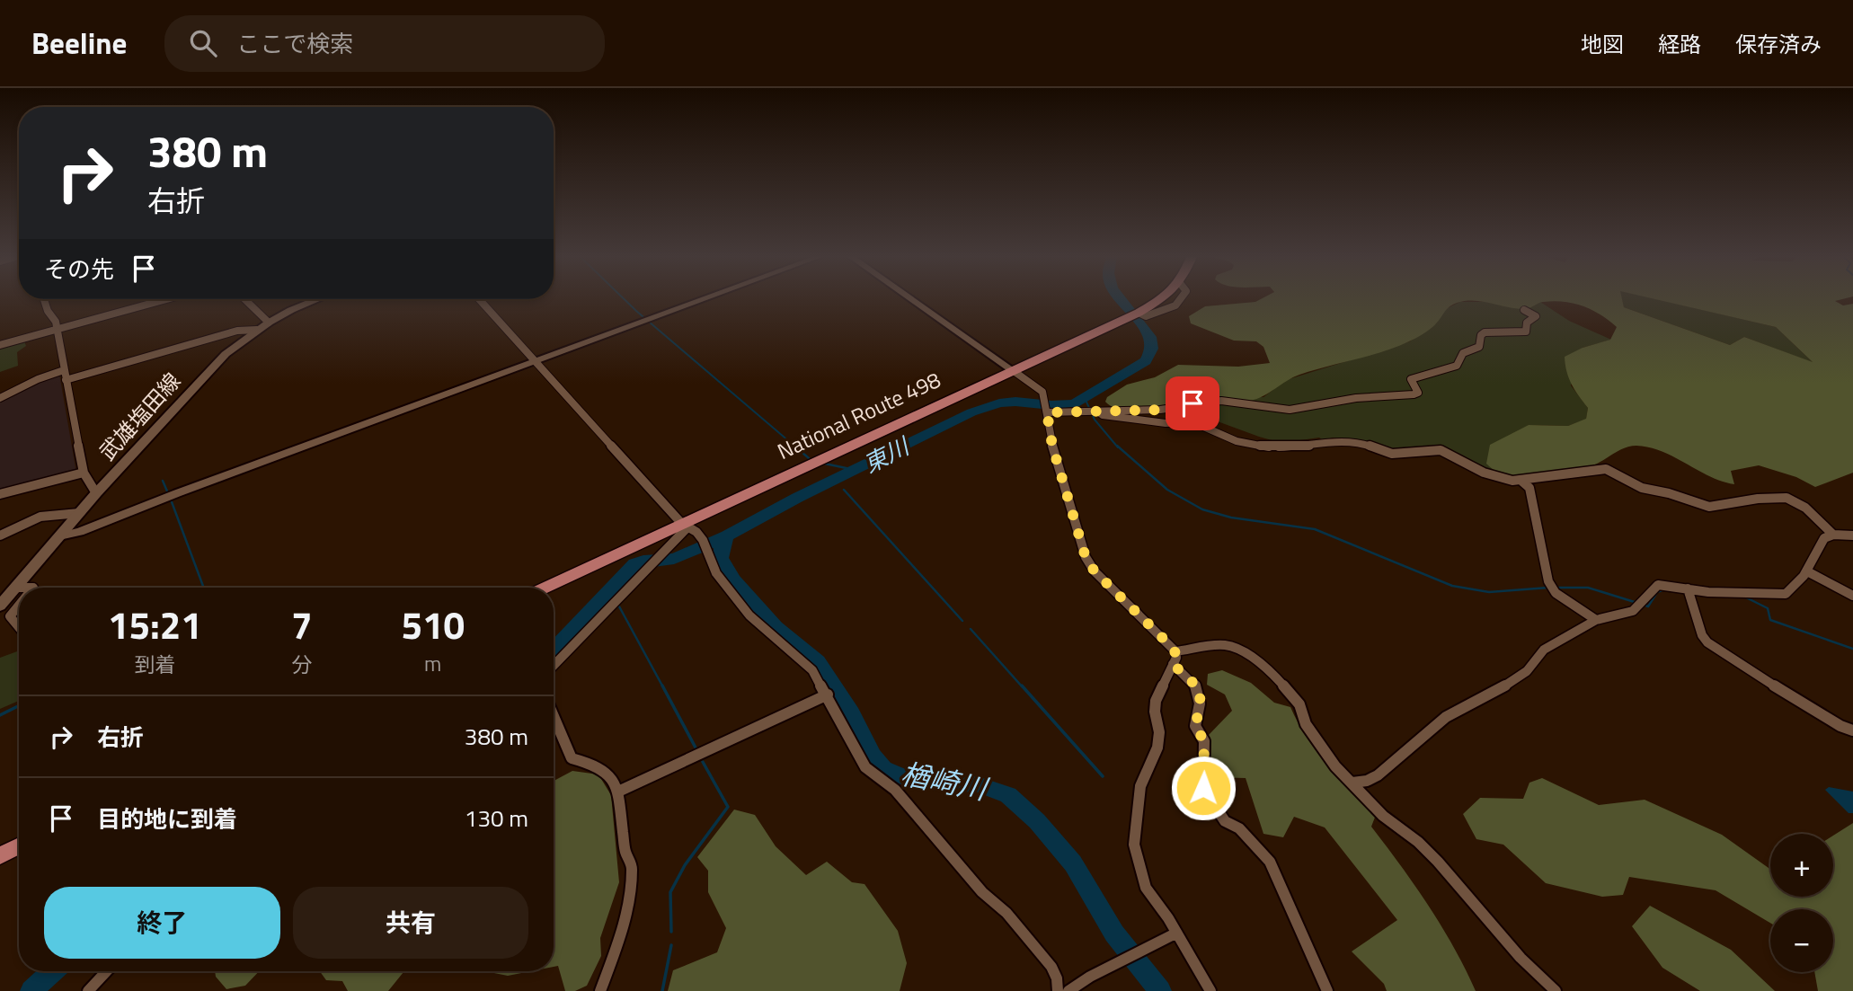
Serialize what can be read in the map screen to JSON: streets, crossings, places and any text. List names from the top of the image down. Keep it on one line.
{"streets":{"highway":["National Route 498"],"main road":["武雄塩田線"]},"water":["東川","楢崎川"],"page":{"header":"Beeline","search":"ここで検索","nav":["地図","経路","保存済み"],"turn":["380 m","右折"],"then":"その先","eta":["15:21","到着","7","分","510","m"],"list":[{"name":"右折","value":"380 m"},{"name":"目的地に到着","value":"130 m"}],"map_buttons":["+","−"],"buttons":["終了","共有"]}}
